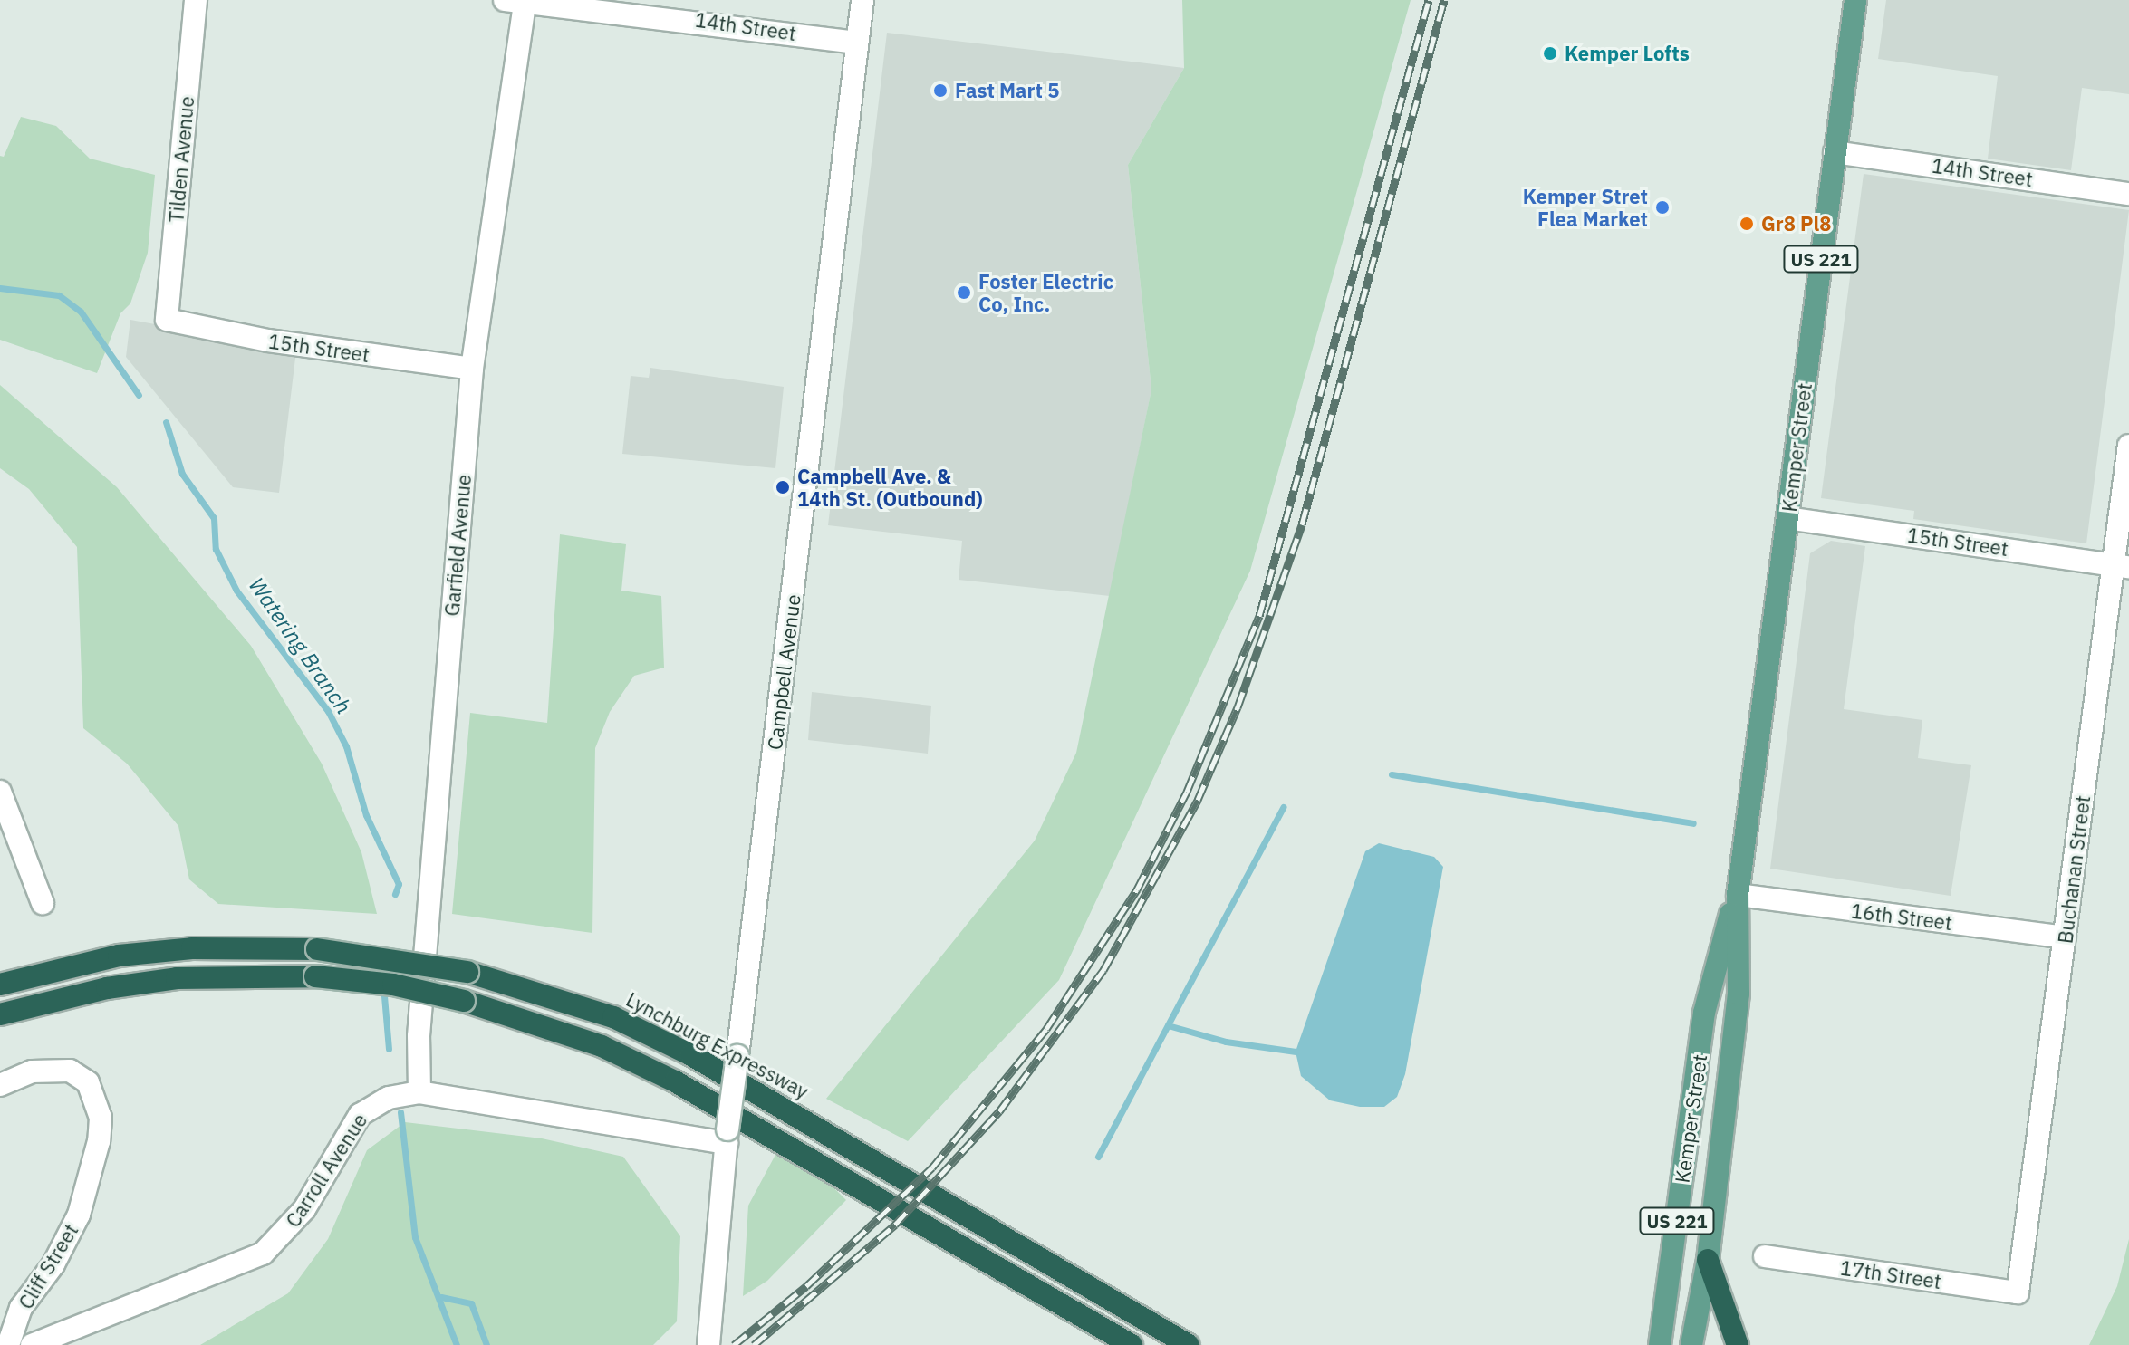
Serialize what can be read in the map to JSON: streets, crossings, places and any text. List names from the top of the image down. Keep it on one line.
{"streets":{"highway":["Lynchburg Expressway"],"main road":["US 221","Kemper Street"],"street":["14th Street","Tilden Avenue","15th Street","Garfield Avenue","Campbell Avenue","Buchanan Street","16th Street","Carroll Avenue","Cliff Street","17th Street"]},"crossings":[["14th Street","Kemper Street"],["14th Street","Garfield Avenue"],["14th Street","Campbell Avenue"],["Tilden Avenue","15th Street"],["15th Street","Kemper Street"],["15th Street","Garfield Avenue"],["15th Street","Buchanan Street"],["Kemper Street","16th Street"],["Garfield Avenue","Carroll Avenue"],["Campbell Avenue","Carroll Avenue"],["Buchanan Street","16th Street"],["Buchanan Street","17th Street"]],"water":["Watering Branch"],"places":["Kemper Lofts","Fast Mart 5","Kemper Stret Flea Market","Gr8 Pl8","Foster Electric Co, Inc.","Campbell Ave. & 14th St. (Outbound)"]}
